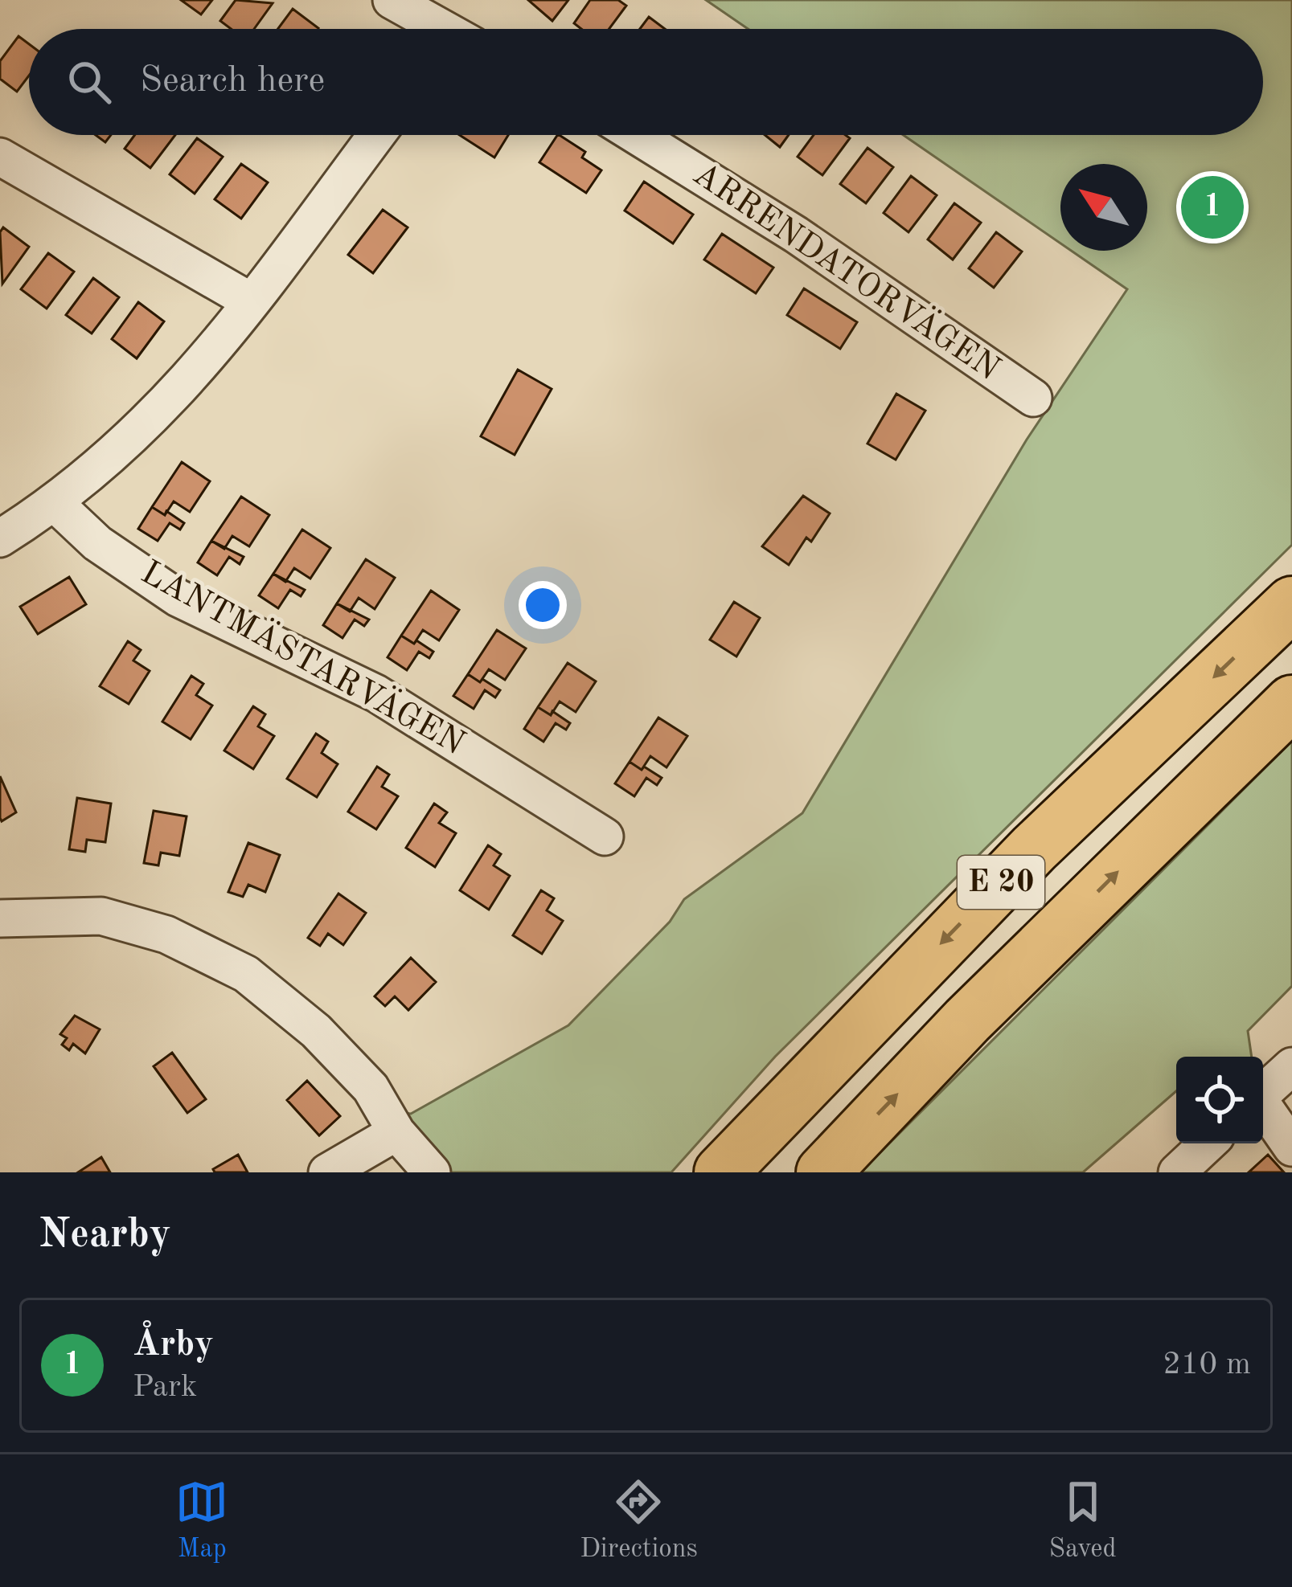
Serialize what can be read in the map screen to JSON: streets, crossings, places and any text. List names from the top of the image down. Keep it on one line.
{"streets":{"highway":["E 20"],"street":["ARRENDATORVÄGEN","LANTMÄSTARVÄGEN"]},"north":"top left","page":{"search":"Search here","pins":"1","heading":"Nearby","list":[{"mark":"1","name":"Årby","note":"Park","value":"210 m"}],"nav":["Map","Directions","Saved"]}}
